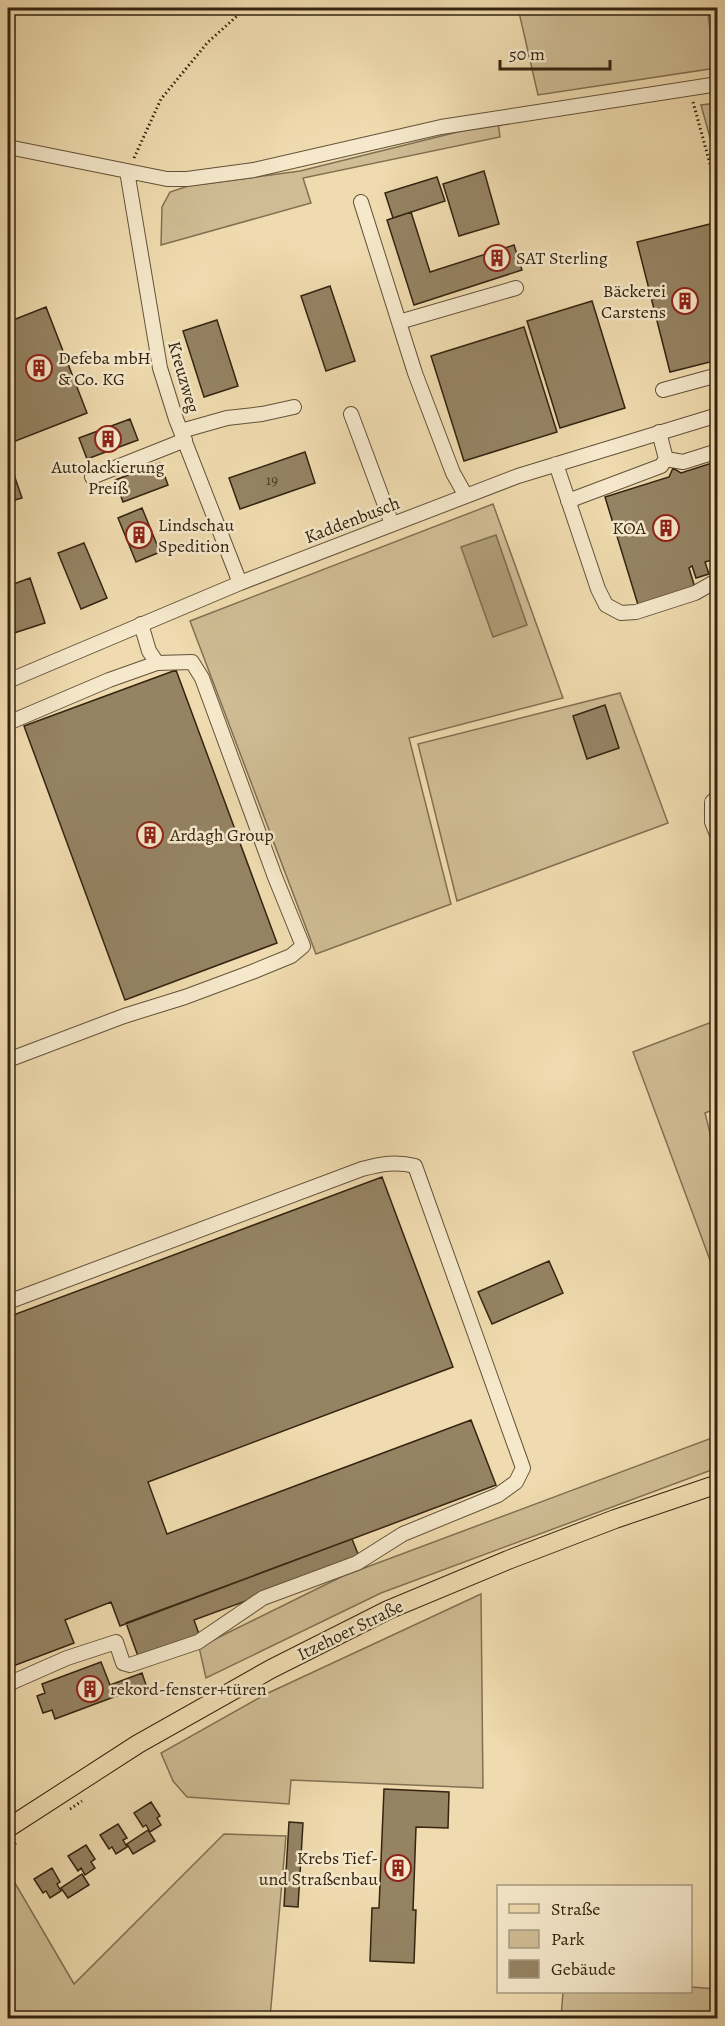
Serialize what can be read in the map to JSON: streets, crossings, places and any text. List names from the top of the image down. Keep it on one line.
{"streets":{"main road":["Itzehoer Straße"],"street":["Kreuzweg","Kaddenbusch"]},"crossings":[["Kreuzweg","Kaddenbusch"]],"places":{"building":["SAT Sterling","Bäckerei Carstens","Defeba mbH & Co. KG","Autolackierung Preiß","KOA","Lindschau Spedition","Ardagh Group","rekord-fenster+türen","Krebs Tief- und Straßenbau"]},"house_numbers":["19"],"legend":["Straße","Park","Gebäude"],"scale_bar":"50 m"}
